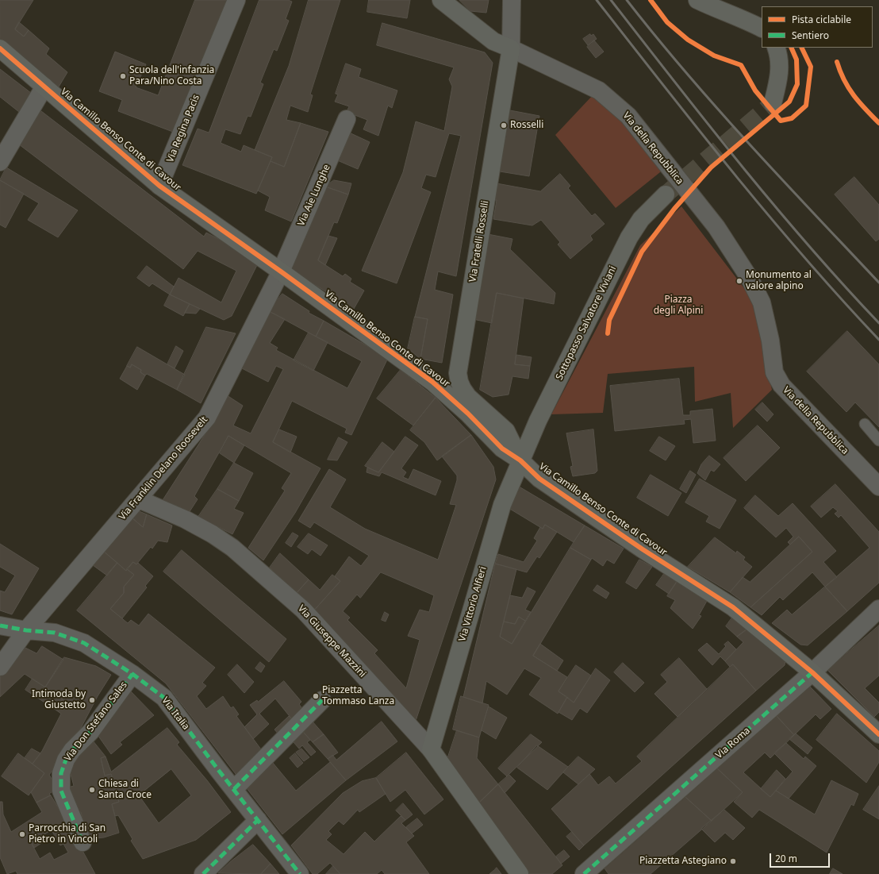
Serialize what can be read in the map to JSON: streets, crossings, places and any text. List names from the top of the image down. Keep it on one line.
{"streets":{"street":["Via Regina Pacis","Via Camillo Benso Conte di Cavour","Via della Repubblica","Via Aie Lunghe","Via Fratelli Rosselli","Sottopasso Salvatore Viviani","Via Franklin Delano Roosevelt","Via Vittorio Alfieri","Via Giuseppe Mazzini","Via Italia","Via Don Stefano Sales","Via Roma"]},"crossings":[["Via Regina Pacis","Via Camillo Benso Conte di Cavour"],["Via Camillo Benso Conte di Cavour","Via Aie Lunghe"],["Via Camillo Benso Conte di Cavour","Via Fratelli Rosselli"],["Via Camillo Benso Conte di Cavour","Sottopasso Salvatore Viviani"],["Via Camillo Benso Conte di Cavour","Via Franklin Delano Roosevelt"],["Via Camillo Benso Conte di Cavour","Via Vittorio Alfieri"],["Via Camillo Benso Conte di Cavour","Via Roma"],["Via della Repubblica","Via Fratelli Rosselli"],["Via Aie Lunghe","Via Franklin Delano Roosevelt"],["Via Fratelli Rosselli","Sottopasso Salvatore Viviani"],["Via Fratelli Rosselli","Via Vittorio Alfieri"],["Sottopasso Salvatore Viviani","Via Vittorio Alfieri"],["Via Franklin Delano Roosevelt","Via Giuseppe Mazzini"],["Via Franklin Delano Roosevelt","Via Italia"],["Via Vittorio Alfieri","Via Giuseppe Mazzini"],["Via Italia","Via Don Stefano Sales"]],"parks":["Piazza degli Alpini"],"places":["Scuola dell'infanzia Para/Nino Costa","Rosselli","Monumento al valore alpino","Piazzetta Tommaso Lanza","Intimoda by Giustetto","Chiesa di Santa Croce","Parrocchia di San Pietro in Vincoli","Piazzetta Astegiano"],"legend":["Pista ciclabile","Sentiero"],"scale_bar":"20 m"}
